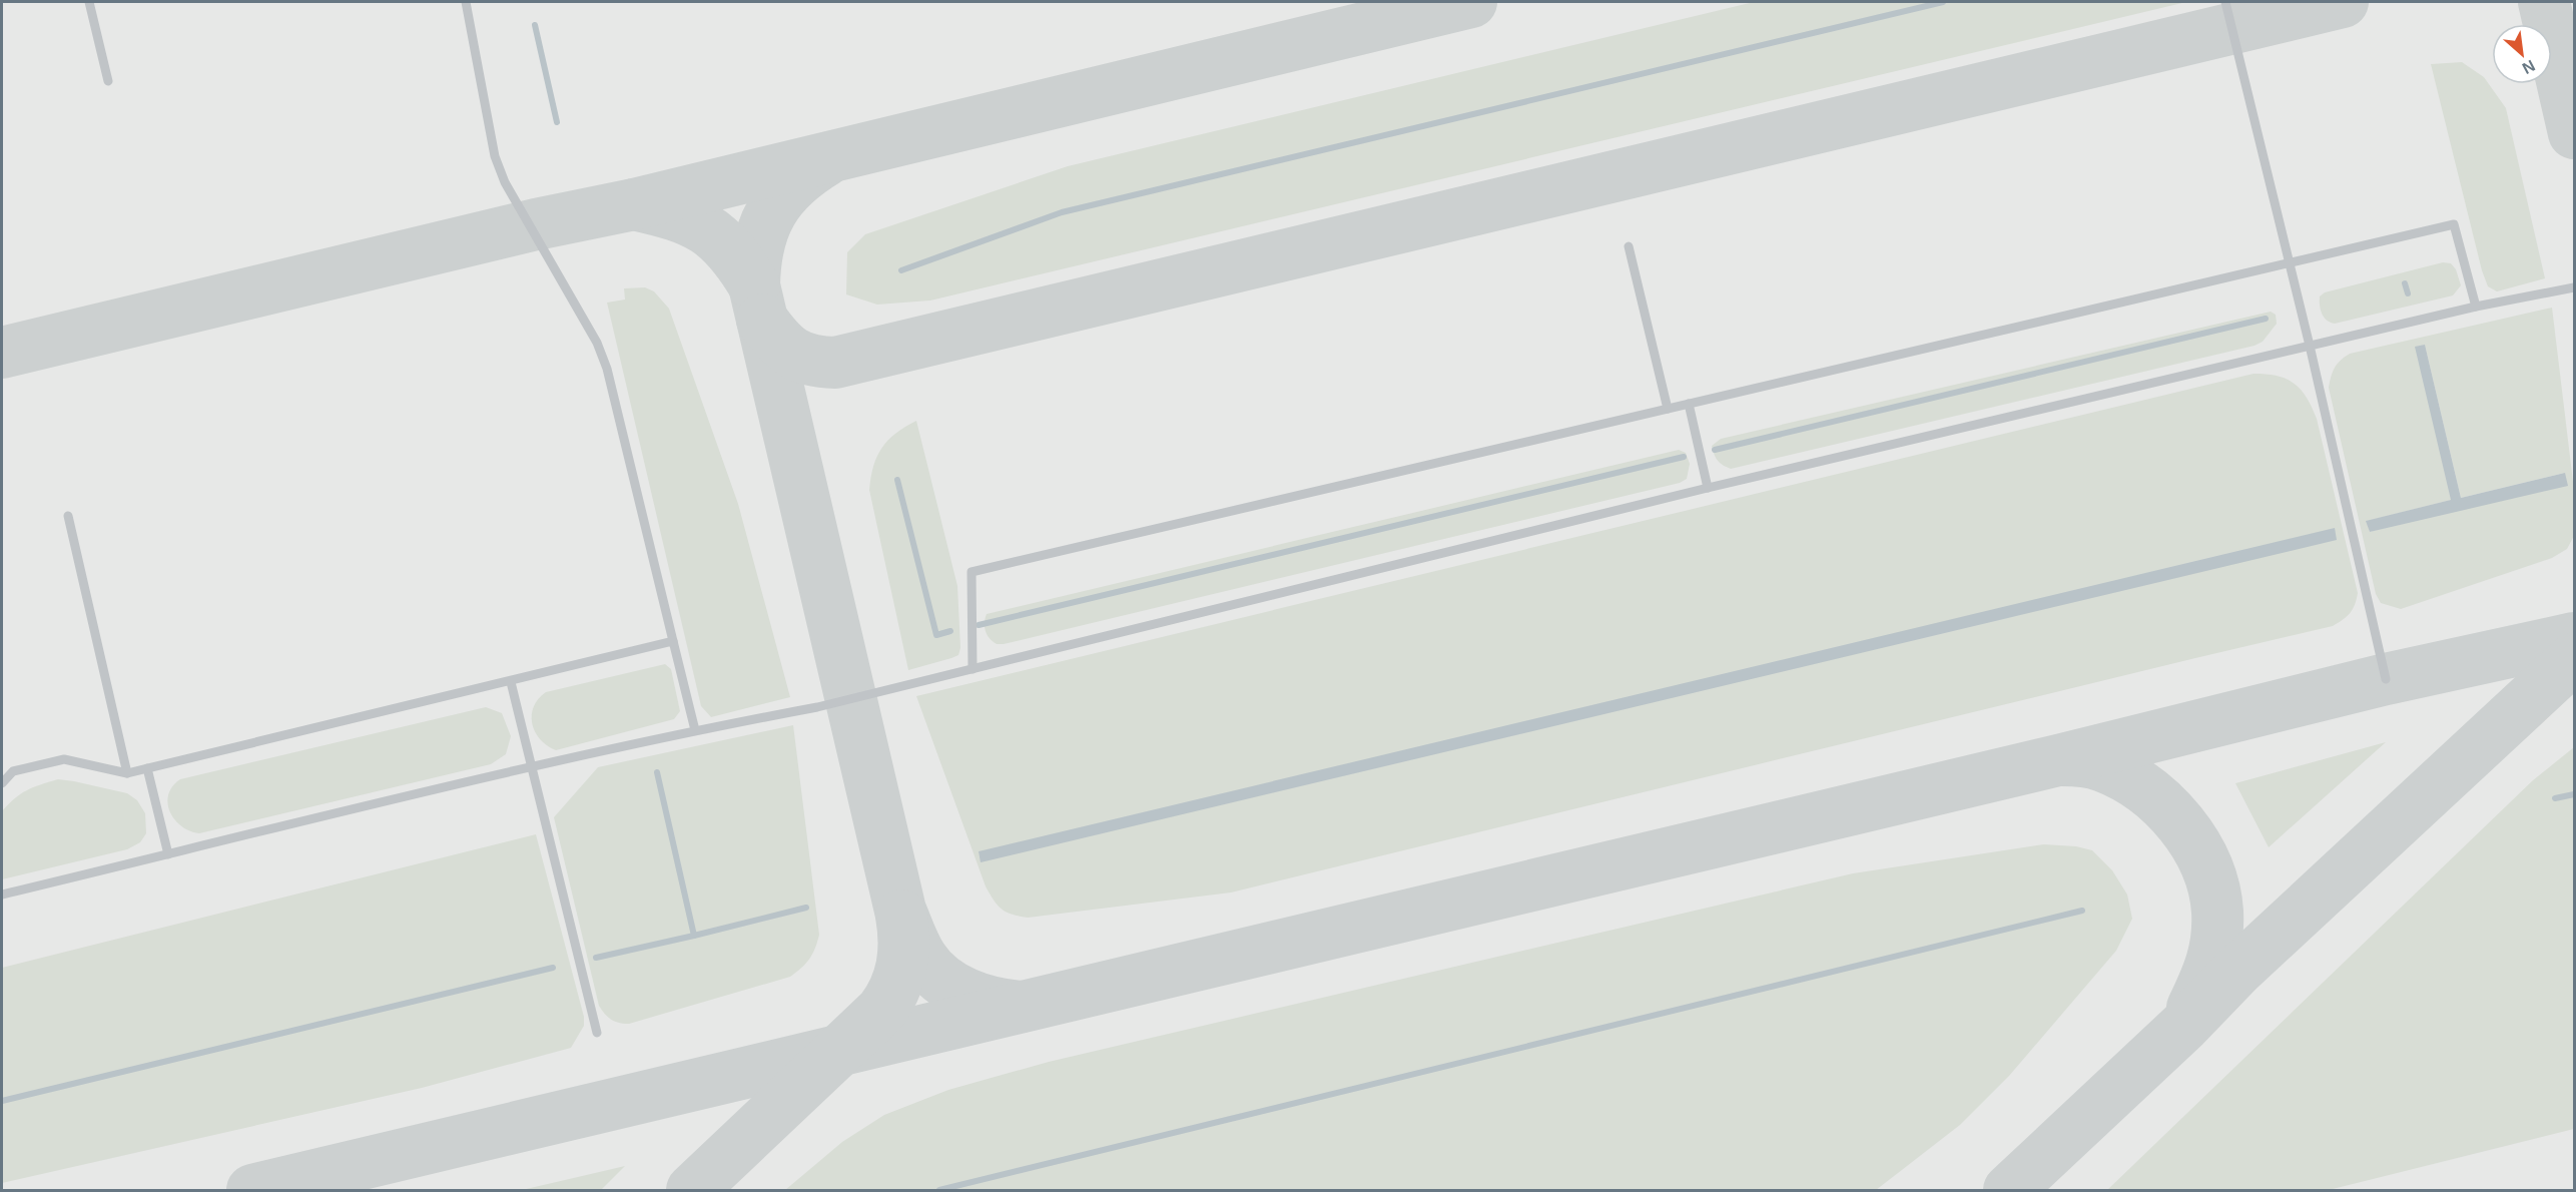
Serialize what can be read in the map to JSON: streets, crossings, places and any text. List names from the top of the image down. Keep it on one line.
{"north":"bottom right"}
